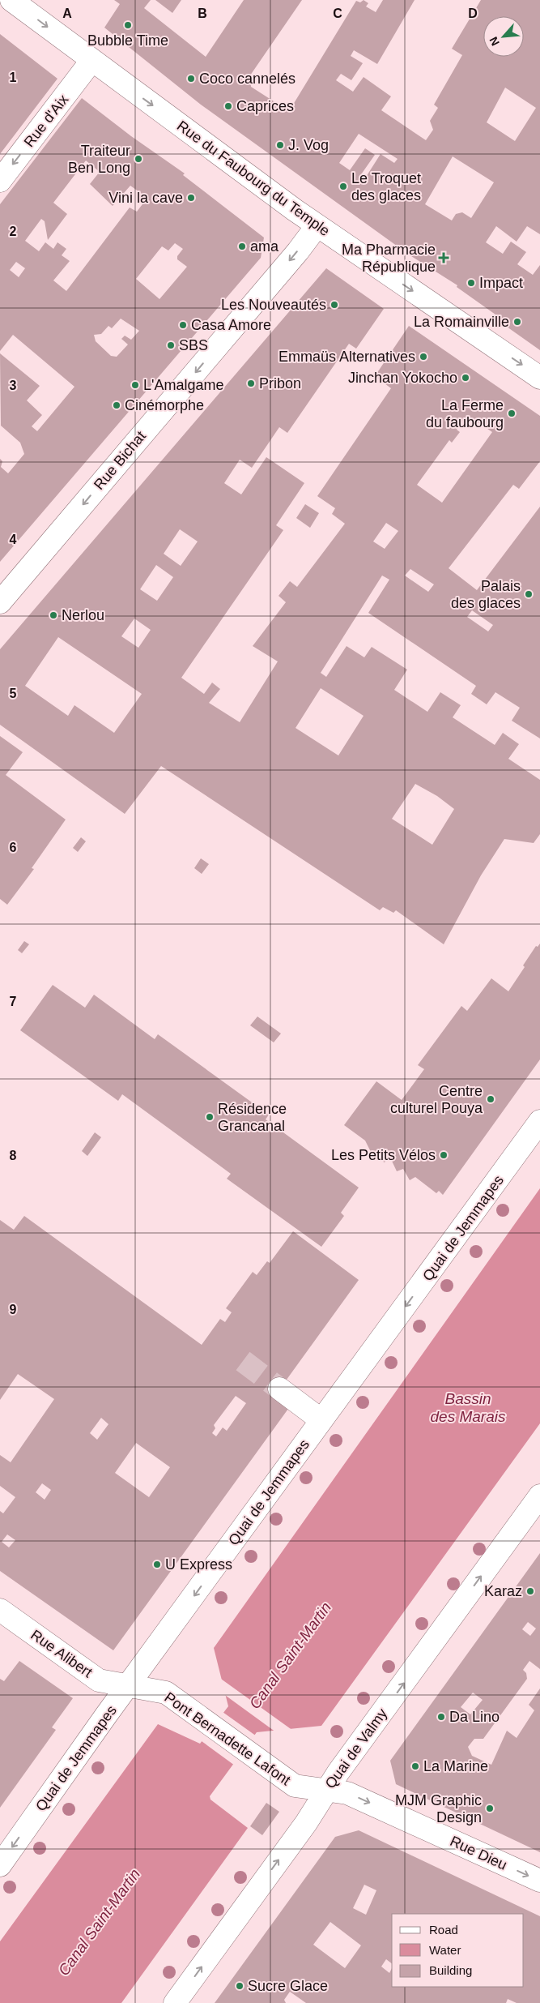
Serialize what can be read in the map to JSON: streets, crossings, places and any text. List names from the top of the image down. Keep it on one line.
{"streets":{"street":["Rue d'Aix","Rue du Faubourg du Temple","Rue Bichat","Quai de Jemmapes","Rue Alibert","Pont Bernadette Lafont","Quai de Valmy","Rue Dieu"]},"crossings":[["Rue d'Aix","Rue du Faubourg du Temple"],["Rue du Faubourg du Temple","Rue Bichat"],["Quai de Jemmapes","Rue Alibert"],["Quai de Jemmapes","Pont Bernadette Lafont"],["Rue Alibert","Pont Bernadette Lafont"],["Pont Bernadette Lafont","Quai de Valmy"],["Pont Bernadette Lafont","Rue Dieu"],["Quai de Valmy","Rue Dieu"]],"one_way":["Rue d'Aix","Rue du Faubourg du Temple","Rue Bichat","Quai de Jemmapes","Quai de Valmy","Rue Dieu"],"water":["Bassin des Marais","Canal Saint-Martin"],"places":{"other":["Bubble Time","Coco cannelés","Caprices","J. Vog","Traiteur Ben Long","Le Troquet des glaces","Vini la cave","ama","Impact","Les Nouveautés","La Romainville","Casa Amore","SBS","Emmaüs Alternatives","Jinchan Yokocho","Pribon","L'Amalgame","Cinémorphe","La Ferme du faubourg","Palais des glaces","Nerlou","Centre culturel Pouya","Résidence Grancanal","Les Petits Vélos","U Express","Karaz","Da Lino","La Marine","MJM Graphic Design","Sucre Glace"],"health":["Ma Pharmacie République"]},"legend":["Road","Water","Building"],"north":"bottom left","grid":{"columns":["A","B","C","D"],"rows":["1","2","3","4","5","6","7","8","9"]}}
